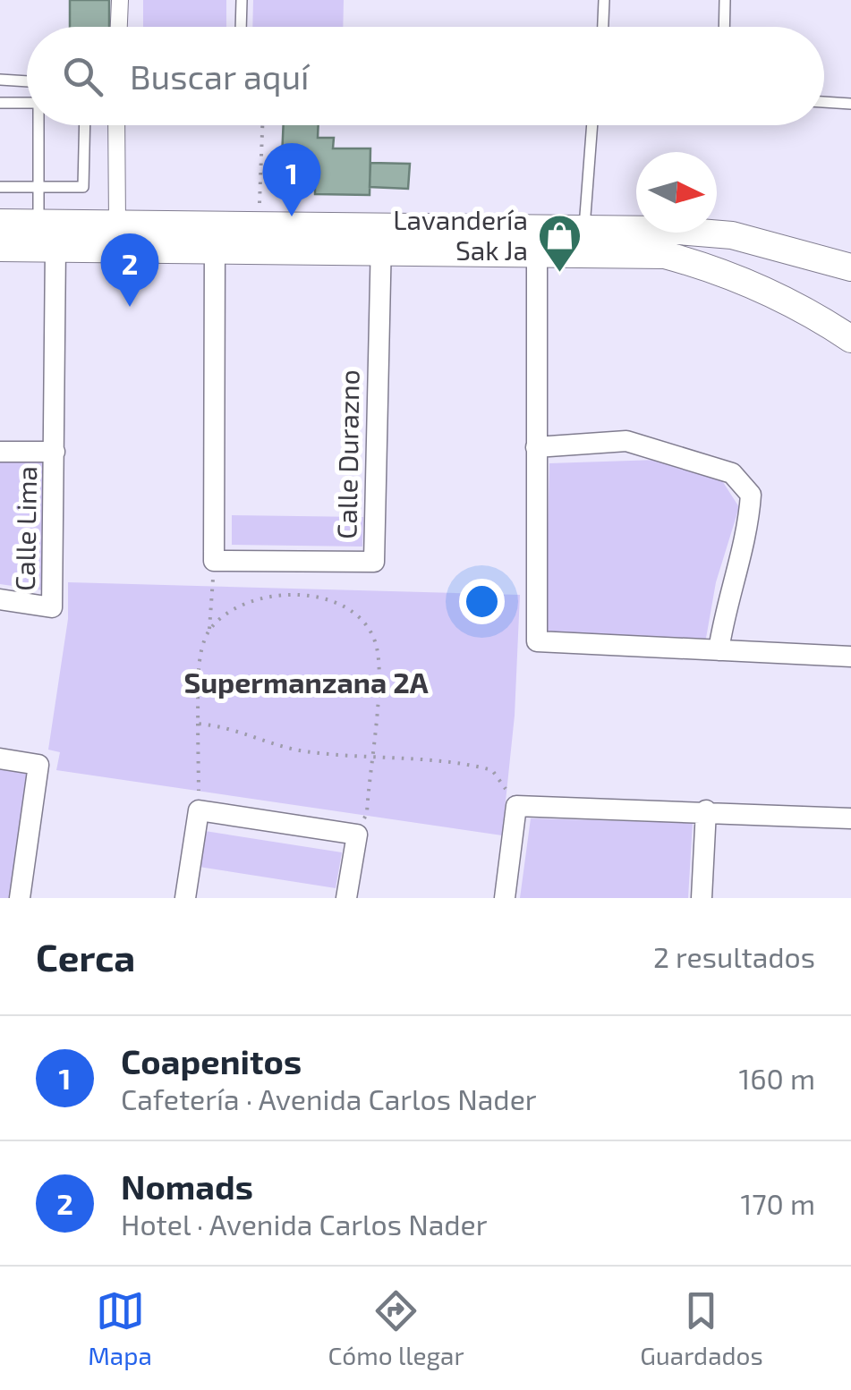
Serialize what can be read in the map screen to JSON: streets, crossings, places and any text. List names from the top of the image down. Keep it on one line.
{"streets":{"street":["Calle Durazno","Calle Lima"]},"districts":["Supermanzana 2A"],"places":{"shop":["Lavandería Sak Ja"]},"north":"right","page":{"search":"Buscar aquí","pins":["1","2"],"heading":["Cerca","2 resultados"],"list":[{"mark":"1","name":"Coapenitos","note":"Cafetería · Avenida Carlos Nader","value":"160 m"},{"mark":"2","name":"Nomads","note":"Hotel · Avenida Carlos Nader","value":"170 m"}],"nav":["Mapa","Cómo llegar","Guardados"]}}
